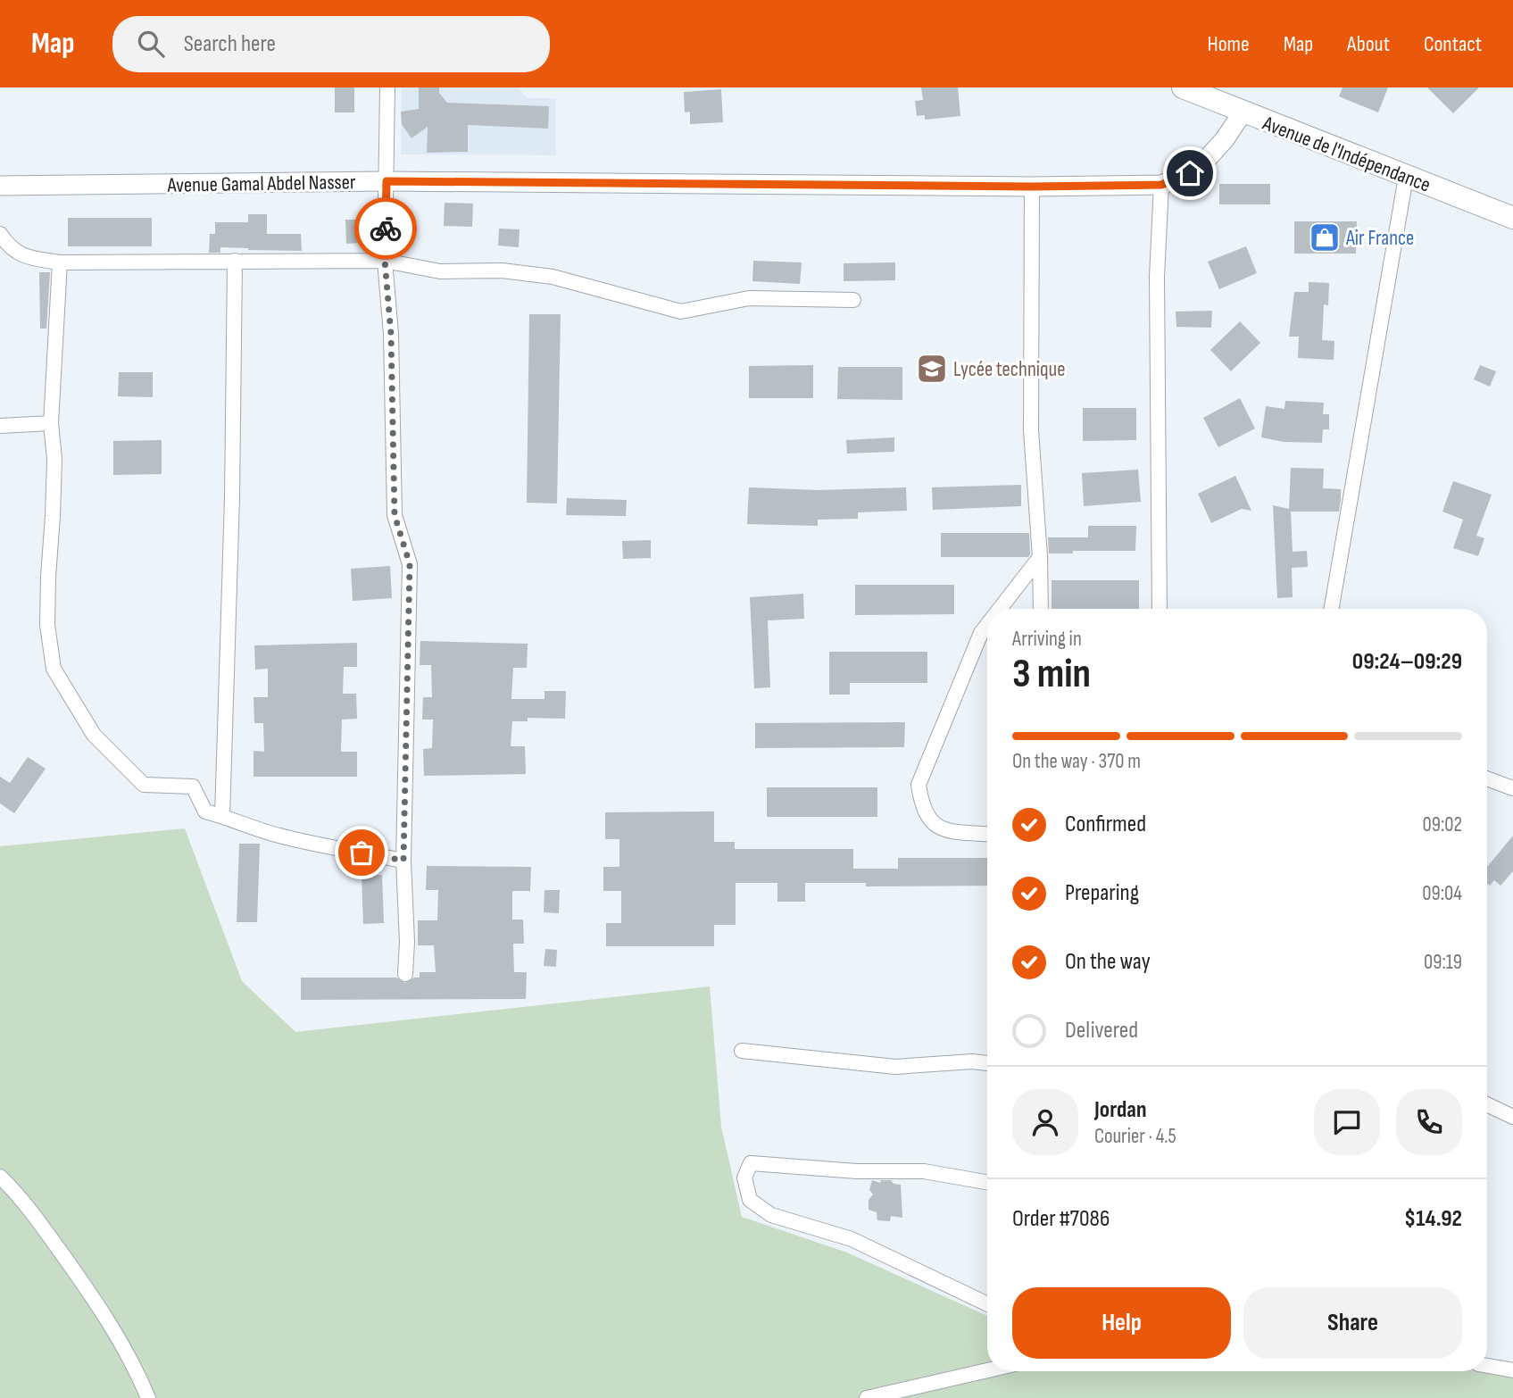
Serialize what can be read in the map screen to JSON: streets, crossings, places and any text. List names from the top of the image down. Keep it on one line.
{"streets":{"main road":["Avenue de l'Indépendance"],"street":["Avenue Gamal Abdel Nasser"]},"crossings":[["Avenue de l'Indépendance","Avenue Gamal Abdel Nasser"]],"places":{"shop":["Air France"],"school or university":["Lycée technique"]},"page":{"header":"Map","search":"Search here","nav":["Home","Map","About","Contact"],"heading":["3 min","Arriving in","09:24–09:29"],"panel":["Jordan","Courier · 4.5","Order #7086","$14.92"],"bar":"On the way · 370 m","list":[["Confirmed","09:02"],["Preparing","09:04"],["On the way","09:19"],"Delivered"],"buttons":["Help","Share"]}}
